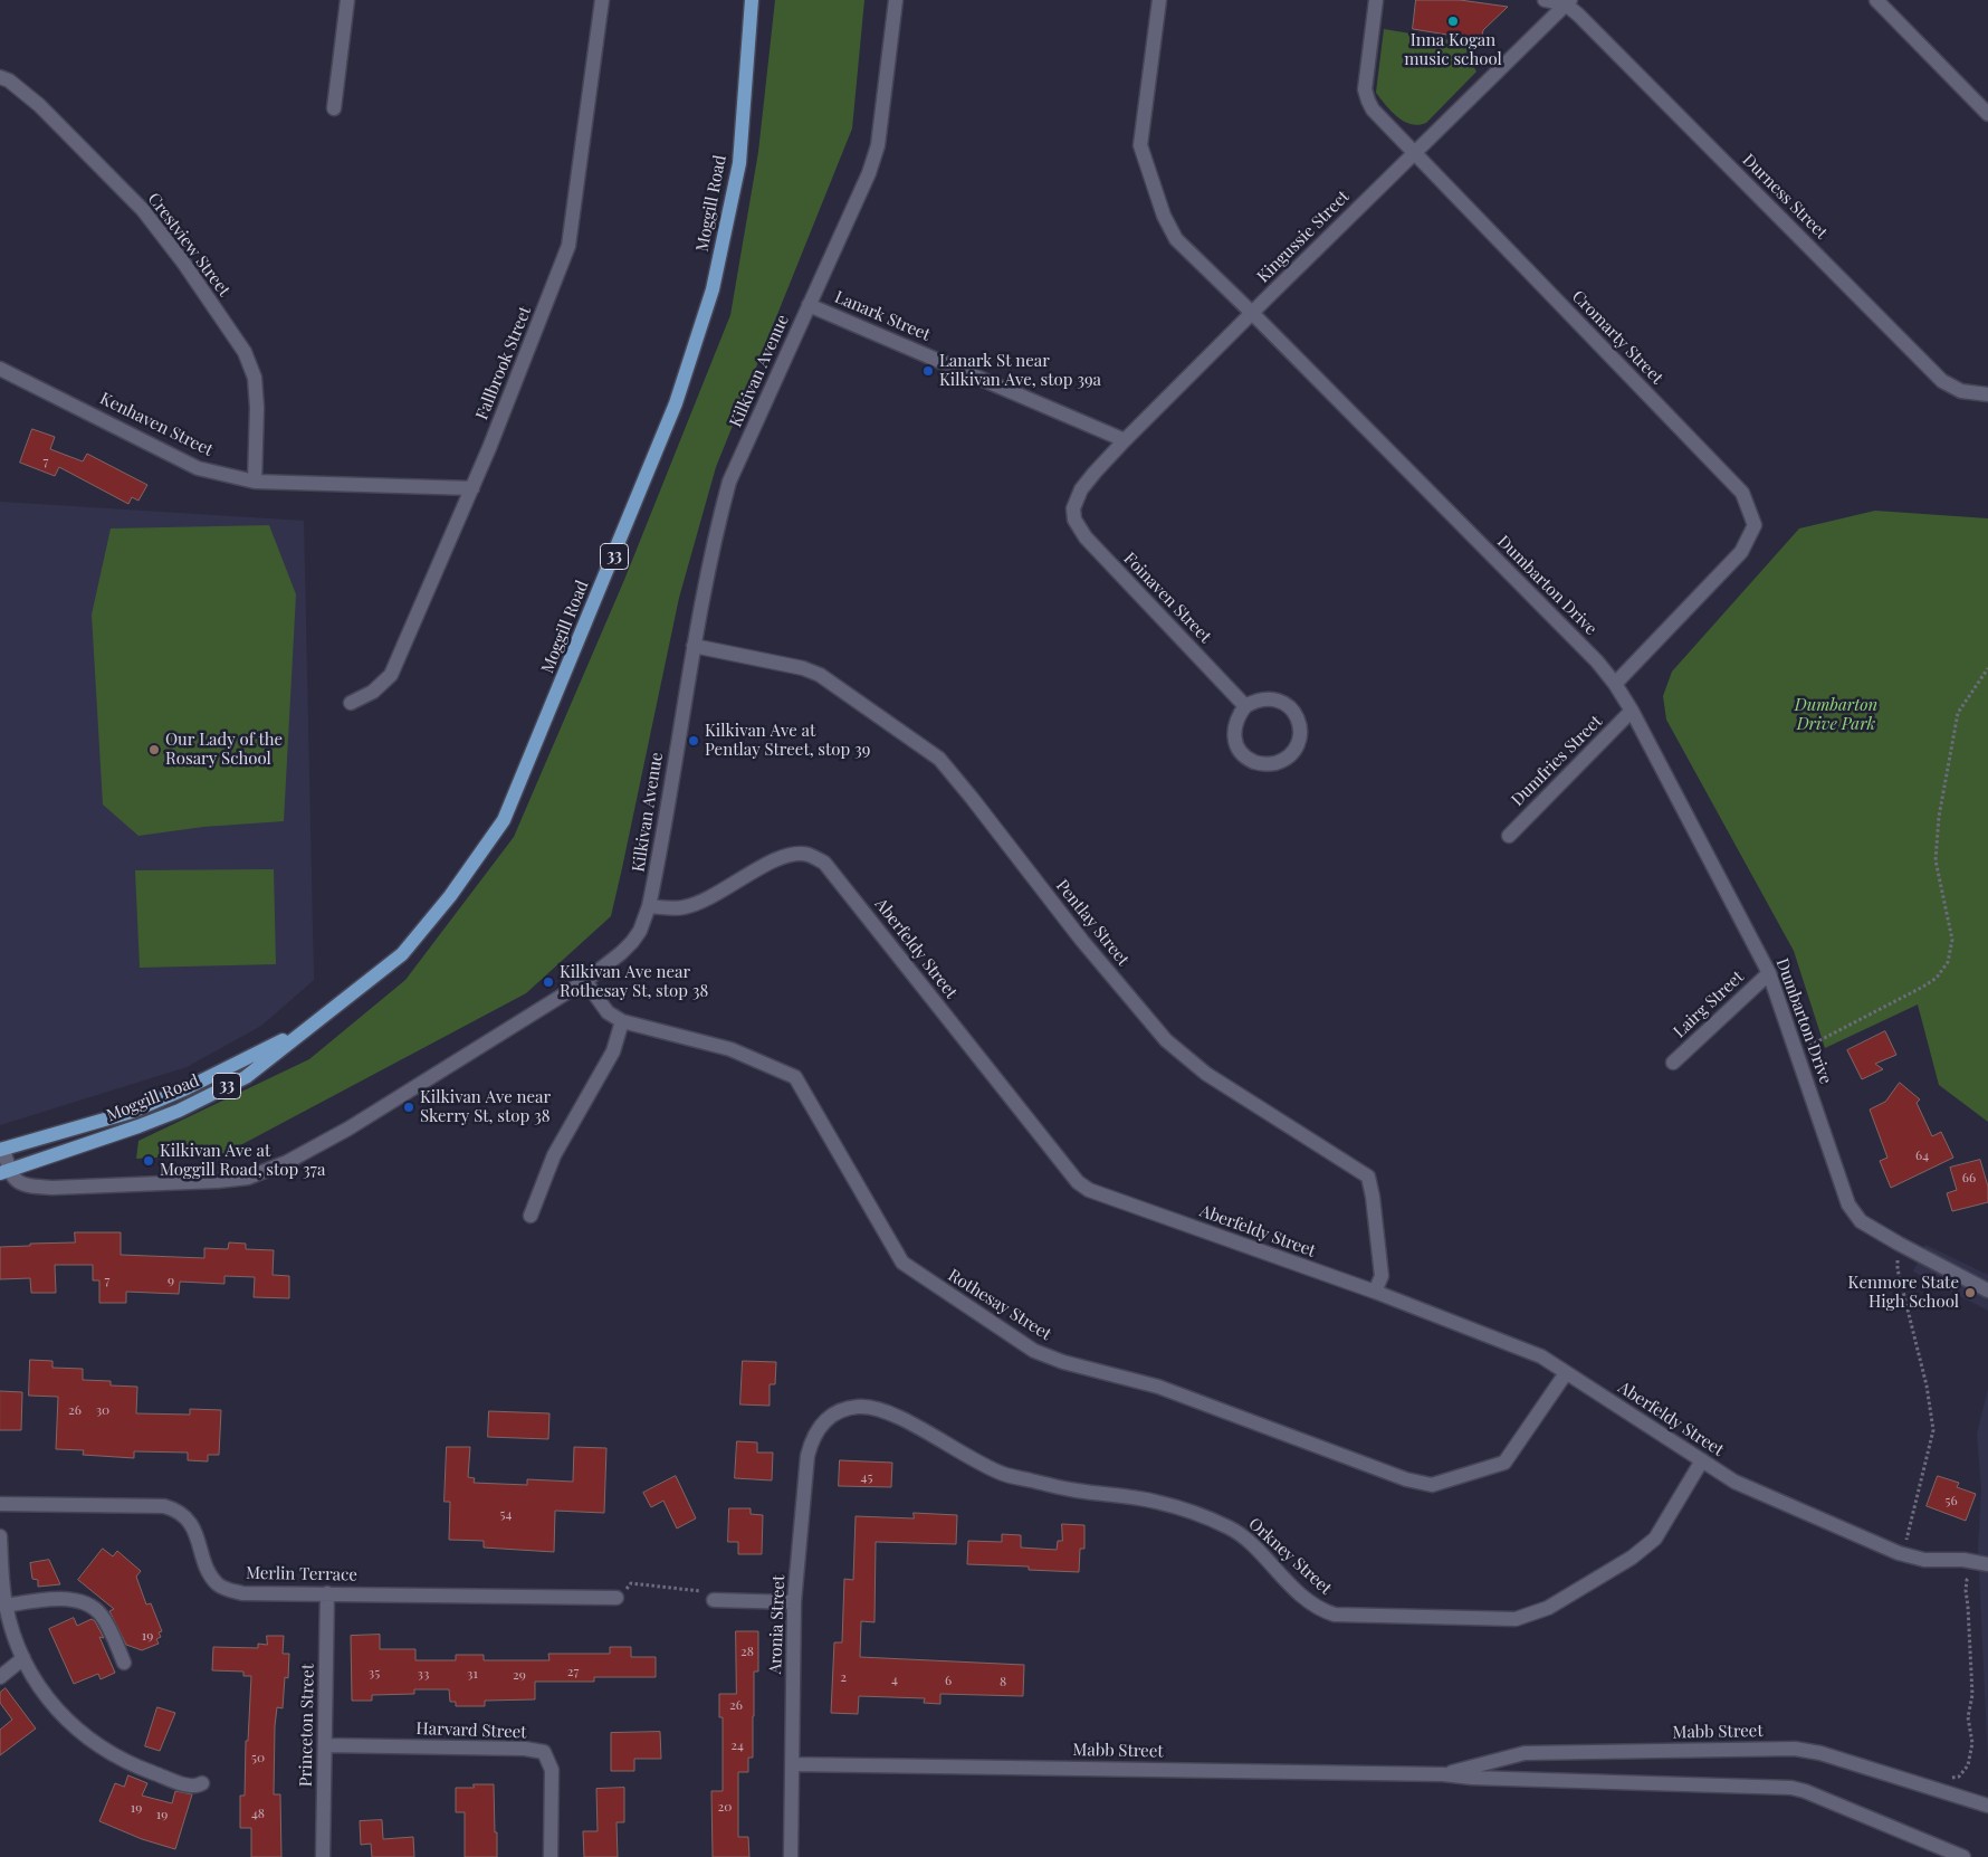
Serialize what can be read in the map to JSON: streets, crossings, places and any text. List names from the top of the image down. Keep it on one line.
{"streets":{"main road":["Moggill Road","33"],"street":["Durness Street","Kingussie Street","Crestview Street","Lanark Street","Cromarty Street","Fallbrook Street","Kilkivan Avenue","Kenhaven Street","Dumbarton Drive","Foinaven Street","Dumfries Street","Pentlay Street","Aberfeldy Street","Lairg Street","Rothesay Street","Orkney Street","Merlin Terrace","Aronia Street","Princeton Street","Harvard Street","Mabb Street"]},"crossings":[["Durness Street","Kingussie Street"],["Moggill Road","Kilkivan Avenue"],["Kingussie Street","Lanark Street"],["Kingussie Street","Cromarty Street"],["Kingussie Street","Dumbarton Drive"],["Kingussie Street","Foinaven Street"],["Crestview Street","Kenhaven Street"],["Lanark Street","Kilkivan Avenue"],["Cromarty Street","Dumbarton Drive"],["Fallbrook Street","Kenhaven Street"],["Kilkivan Avenue","Pentlay Street"],["Kilkivan Avenue","Aberfeldy Street"],["Kilkivan Avenue","Rothesay Street"],["Dumbarton Drive","Dumfries Street"],["Dumbarton Drive","Lairg Street"],["Pentlay Street","Aberfeldy Street"],["Aberfeldy Street","Rothesay Street"],["Aberfeldy Street","Orkney Street"],["Orkney Street","Aronia Street"],["Merlin Terrace","Princeton Street"],["Aronia Street","Mabb Street"],["Princeton Street","Harvard Street"]],"parks":["Dumbarton Drive Park"],"places":["Inna Kogan music school","Lanark St near Kilkivan Ave, stop 39a","Kilkivan Ave at Pentlay Street, stop 39","Our Lady of the Rosary School","Kilkivan Ave near Rothesay St, stop 38","Kilkivan Ave near Skerry St, stop 38","Kilkivan Ave at Moggill Road, stop 37a","Kenmore State High School"],"house_numbers":["7","64","66","7","9","26","30","45","56","54","19","28","27","35","33","31","29","2","4","6","8","26","24","50","20","19","48","19"]}
